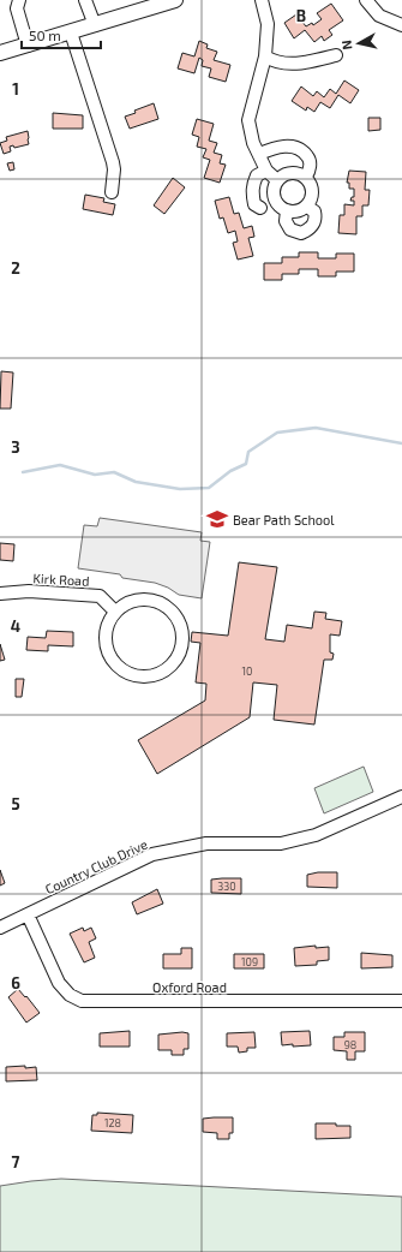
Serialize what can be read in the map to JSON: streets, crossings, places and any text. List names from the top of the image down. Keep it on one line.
{"streets":{"street":["Kirk Road","Country Club Drive","Oxford Road"]},"crossings":[["Country Club Drive","Oxford Road"]],"places":{"school or university":["Bear Path School"]},"house_numbers":["10","330","109","98","128"],"scale_bar":"50 m","north":"left","grid":{"columns":["B"],"rows":["1","2","3","4","5","6","7"]}}
